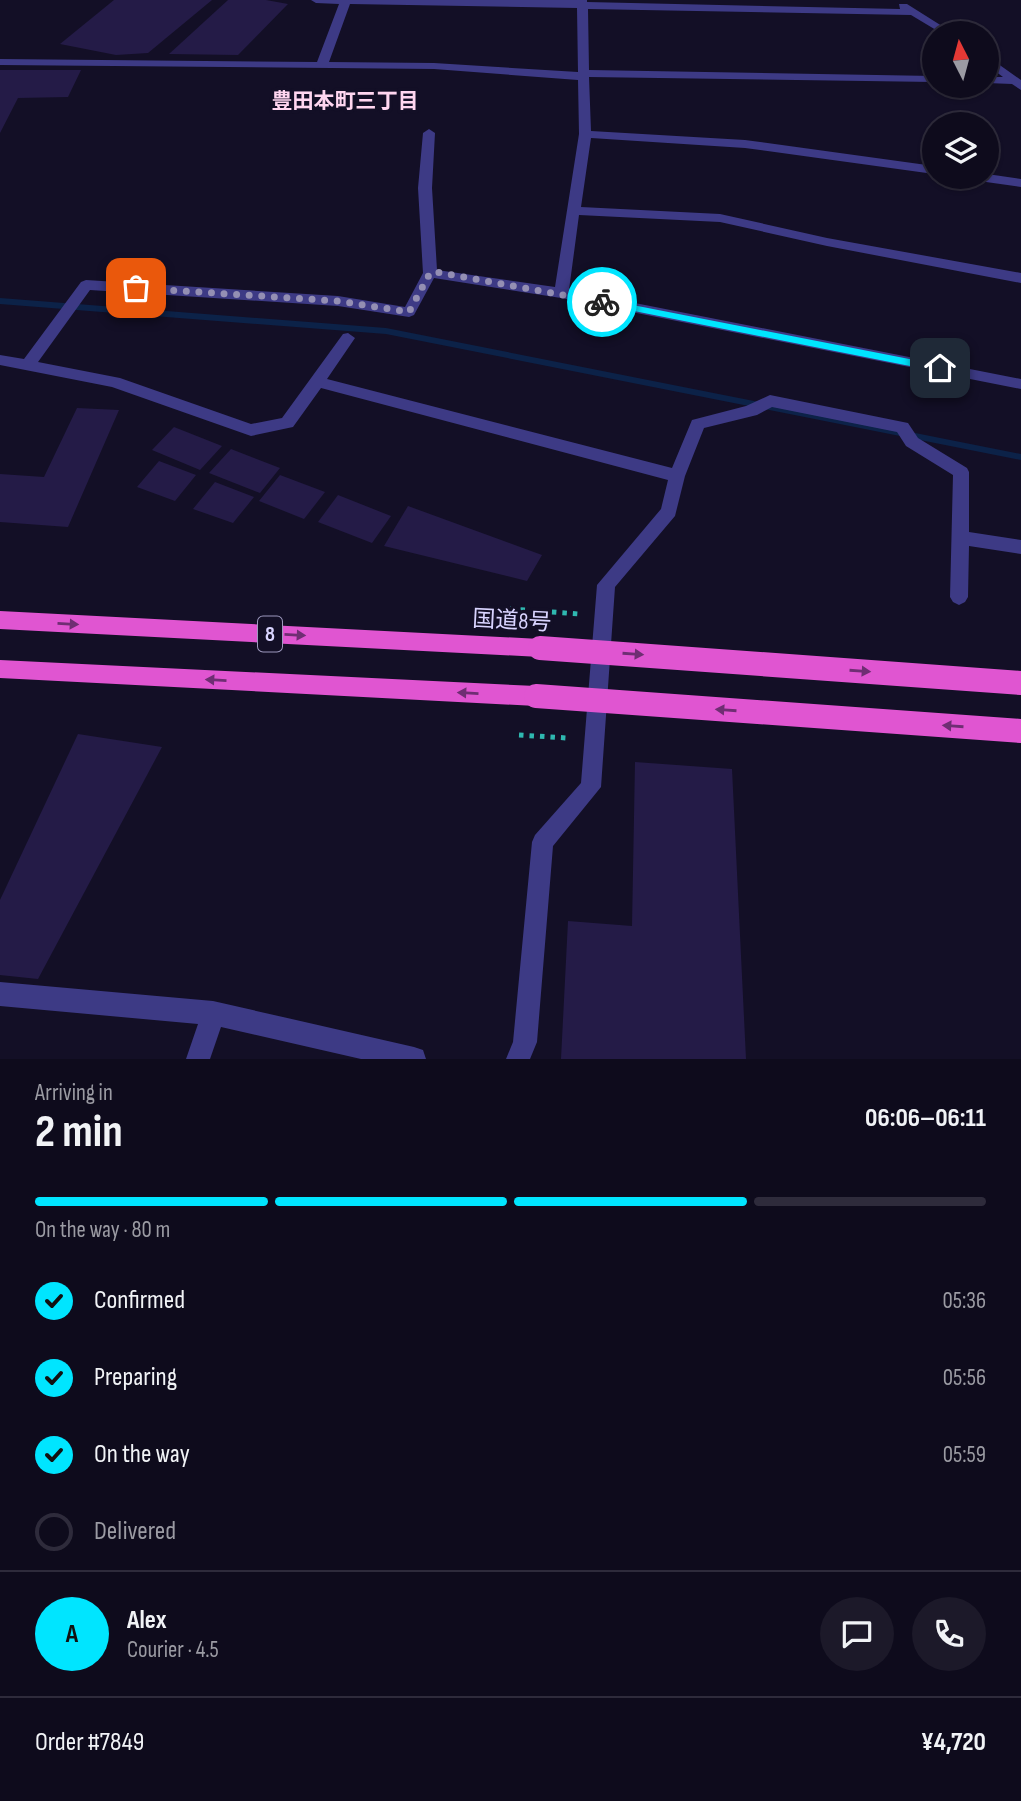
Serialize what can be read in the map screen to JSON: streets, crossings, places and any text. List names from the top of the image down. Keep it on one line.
{"streets":{"highway":["国道8号","8"]},"districts":["豊田本町三丁目"],"north":"top","page":{"heading":["2 min","Arriving in","06:06–06:11"],"panel":["Alex","Courier · 4.5","Order #7849","¥4,720"],"bar":"On the way · 80 m","list":[["Confirmed","05:36"],["Preparing","05:56"],["On the way","05:59"],"Delivered"],"round":"A"}}
